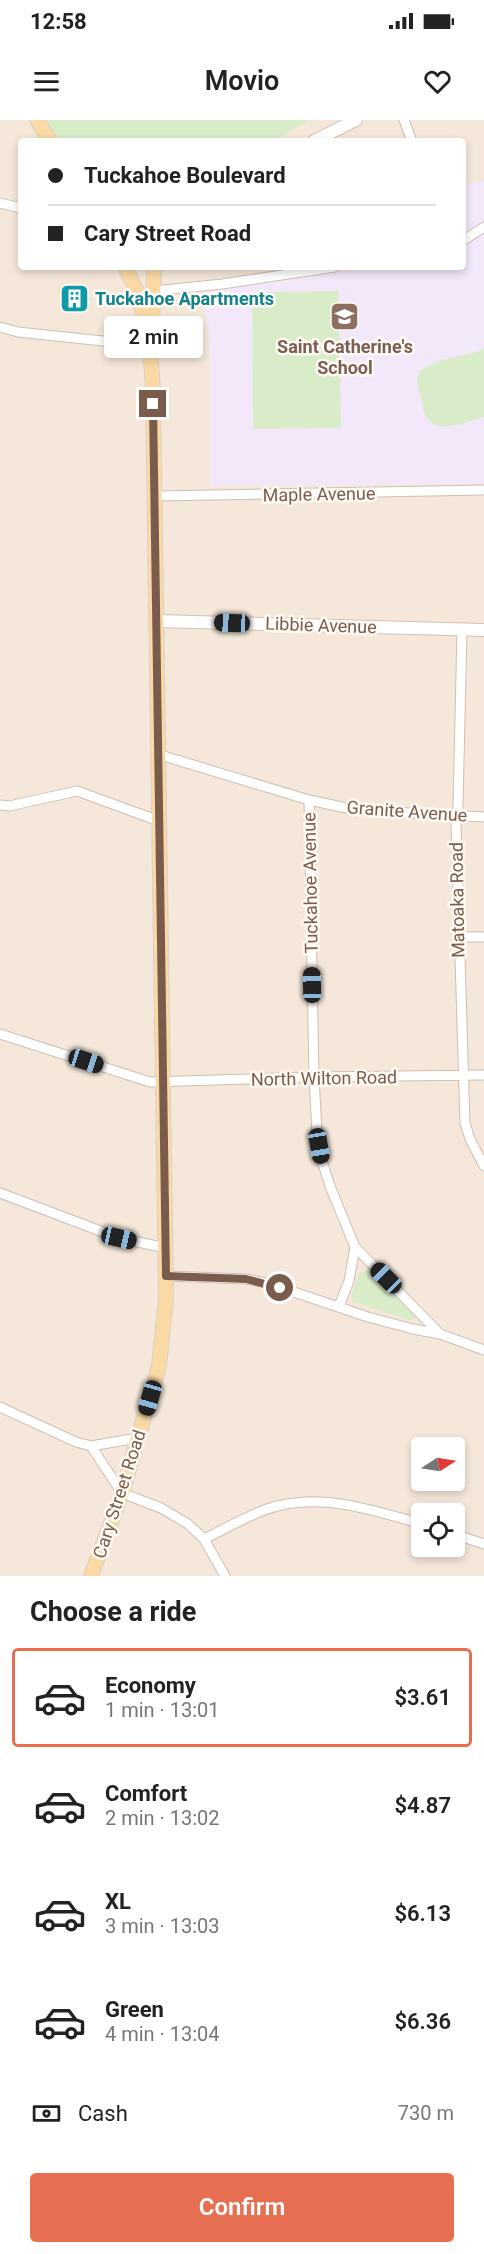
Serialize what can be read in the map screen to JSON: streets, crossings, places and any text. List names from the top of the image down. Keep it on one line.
{"streets":{"main road":["Libbie Avenue","Cary Street Road"],"street":["Maple Avenue","Granite Avenue","Tuckahoe Avenue","Matoaka Road","North Wilton Road"]},"crossings":[["Maple Avenue","Cary Street Road"],["Libbie Avenue","Matoaka Road"],["Libbie Avenue","Cary Street Road"],["Granite Avenue","Tuckahoe Avenue"],["Granite Avenue","Matoaka Road"],["Granite Avenue","Cary Street Road"],["Tuckahoe Avenue","North Wilton Road"],["Matoaka Road","North Wilton Road"],["North Wilton Road","Cary Street Road"]],"places":{"building":["Tuckahoe Apartments"],"school or university":["Saint Catherine's School"]},"north":"right","page":{"status":"12:58","header":"Movio","banner":["Tuckahoe Boulevard","Cary Street Road"],"bubble":"2 min","heading":"Choose a ride","list":[{"name":"Economy","note":"1 min · 13:01","value":"$3.61"},{"name":"Comfort","note":"2 min · 13:02","value":"$4.87"},{"name":"XL","note":"3 min · 13:03","value":"$6.13"},{"name":"Green","note":"4 min · 13:04","value":"$6.36"}],"pay":["Cash","730 m"],"buttons":"Confirm"}}
